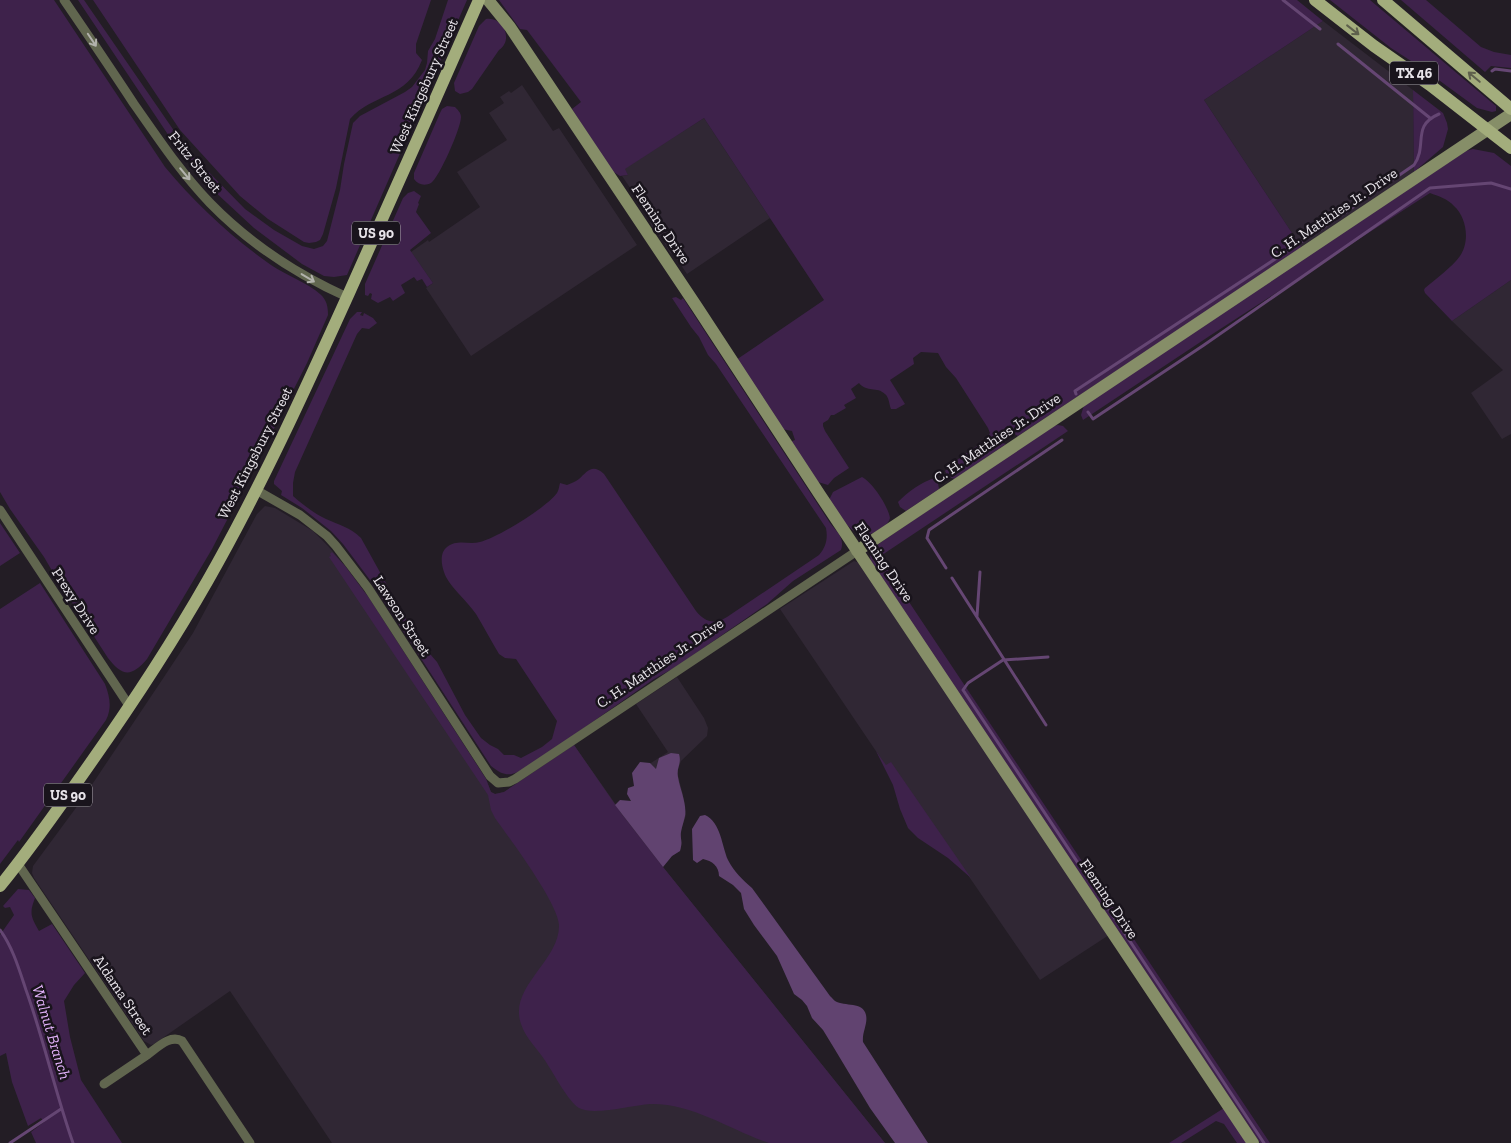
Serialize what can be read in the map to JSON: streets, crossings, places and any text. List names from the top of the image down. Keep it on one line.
{"streets":{"main road":["TX 46","West Kingsbury Street","US 90"],"street":["Fritz Street","C. H. Matthies Jr. Drive","Fleming Drive","Prexy Drive","Lawson Street","Aldama Street"]},"crossings":[["TX 46","C. H. Matthies Jr. Drive"],["West Kingsbury Street","Fritz Street"],["West Kingsbury Street","Prexy Drive"],["West Kingsbury Street","Lawson Street"],["West Kingsbury Street","Aldama Street"],["C. H. Matthies Jr. Drive","Fleming Drive"],["C. H. Matthies Jr. Drive","Lawson Street"]],"one_way":["Fritz Street"],"water":["Walnut Branch"]}
